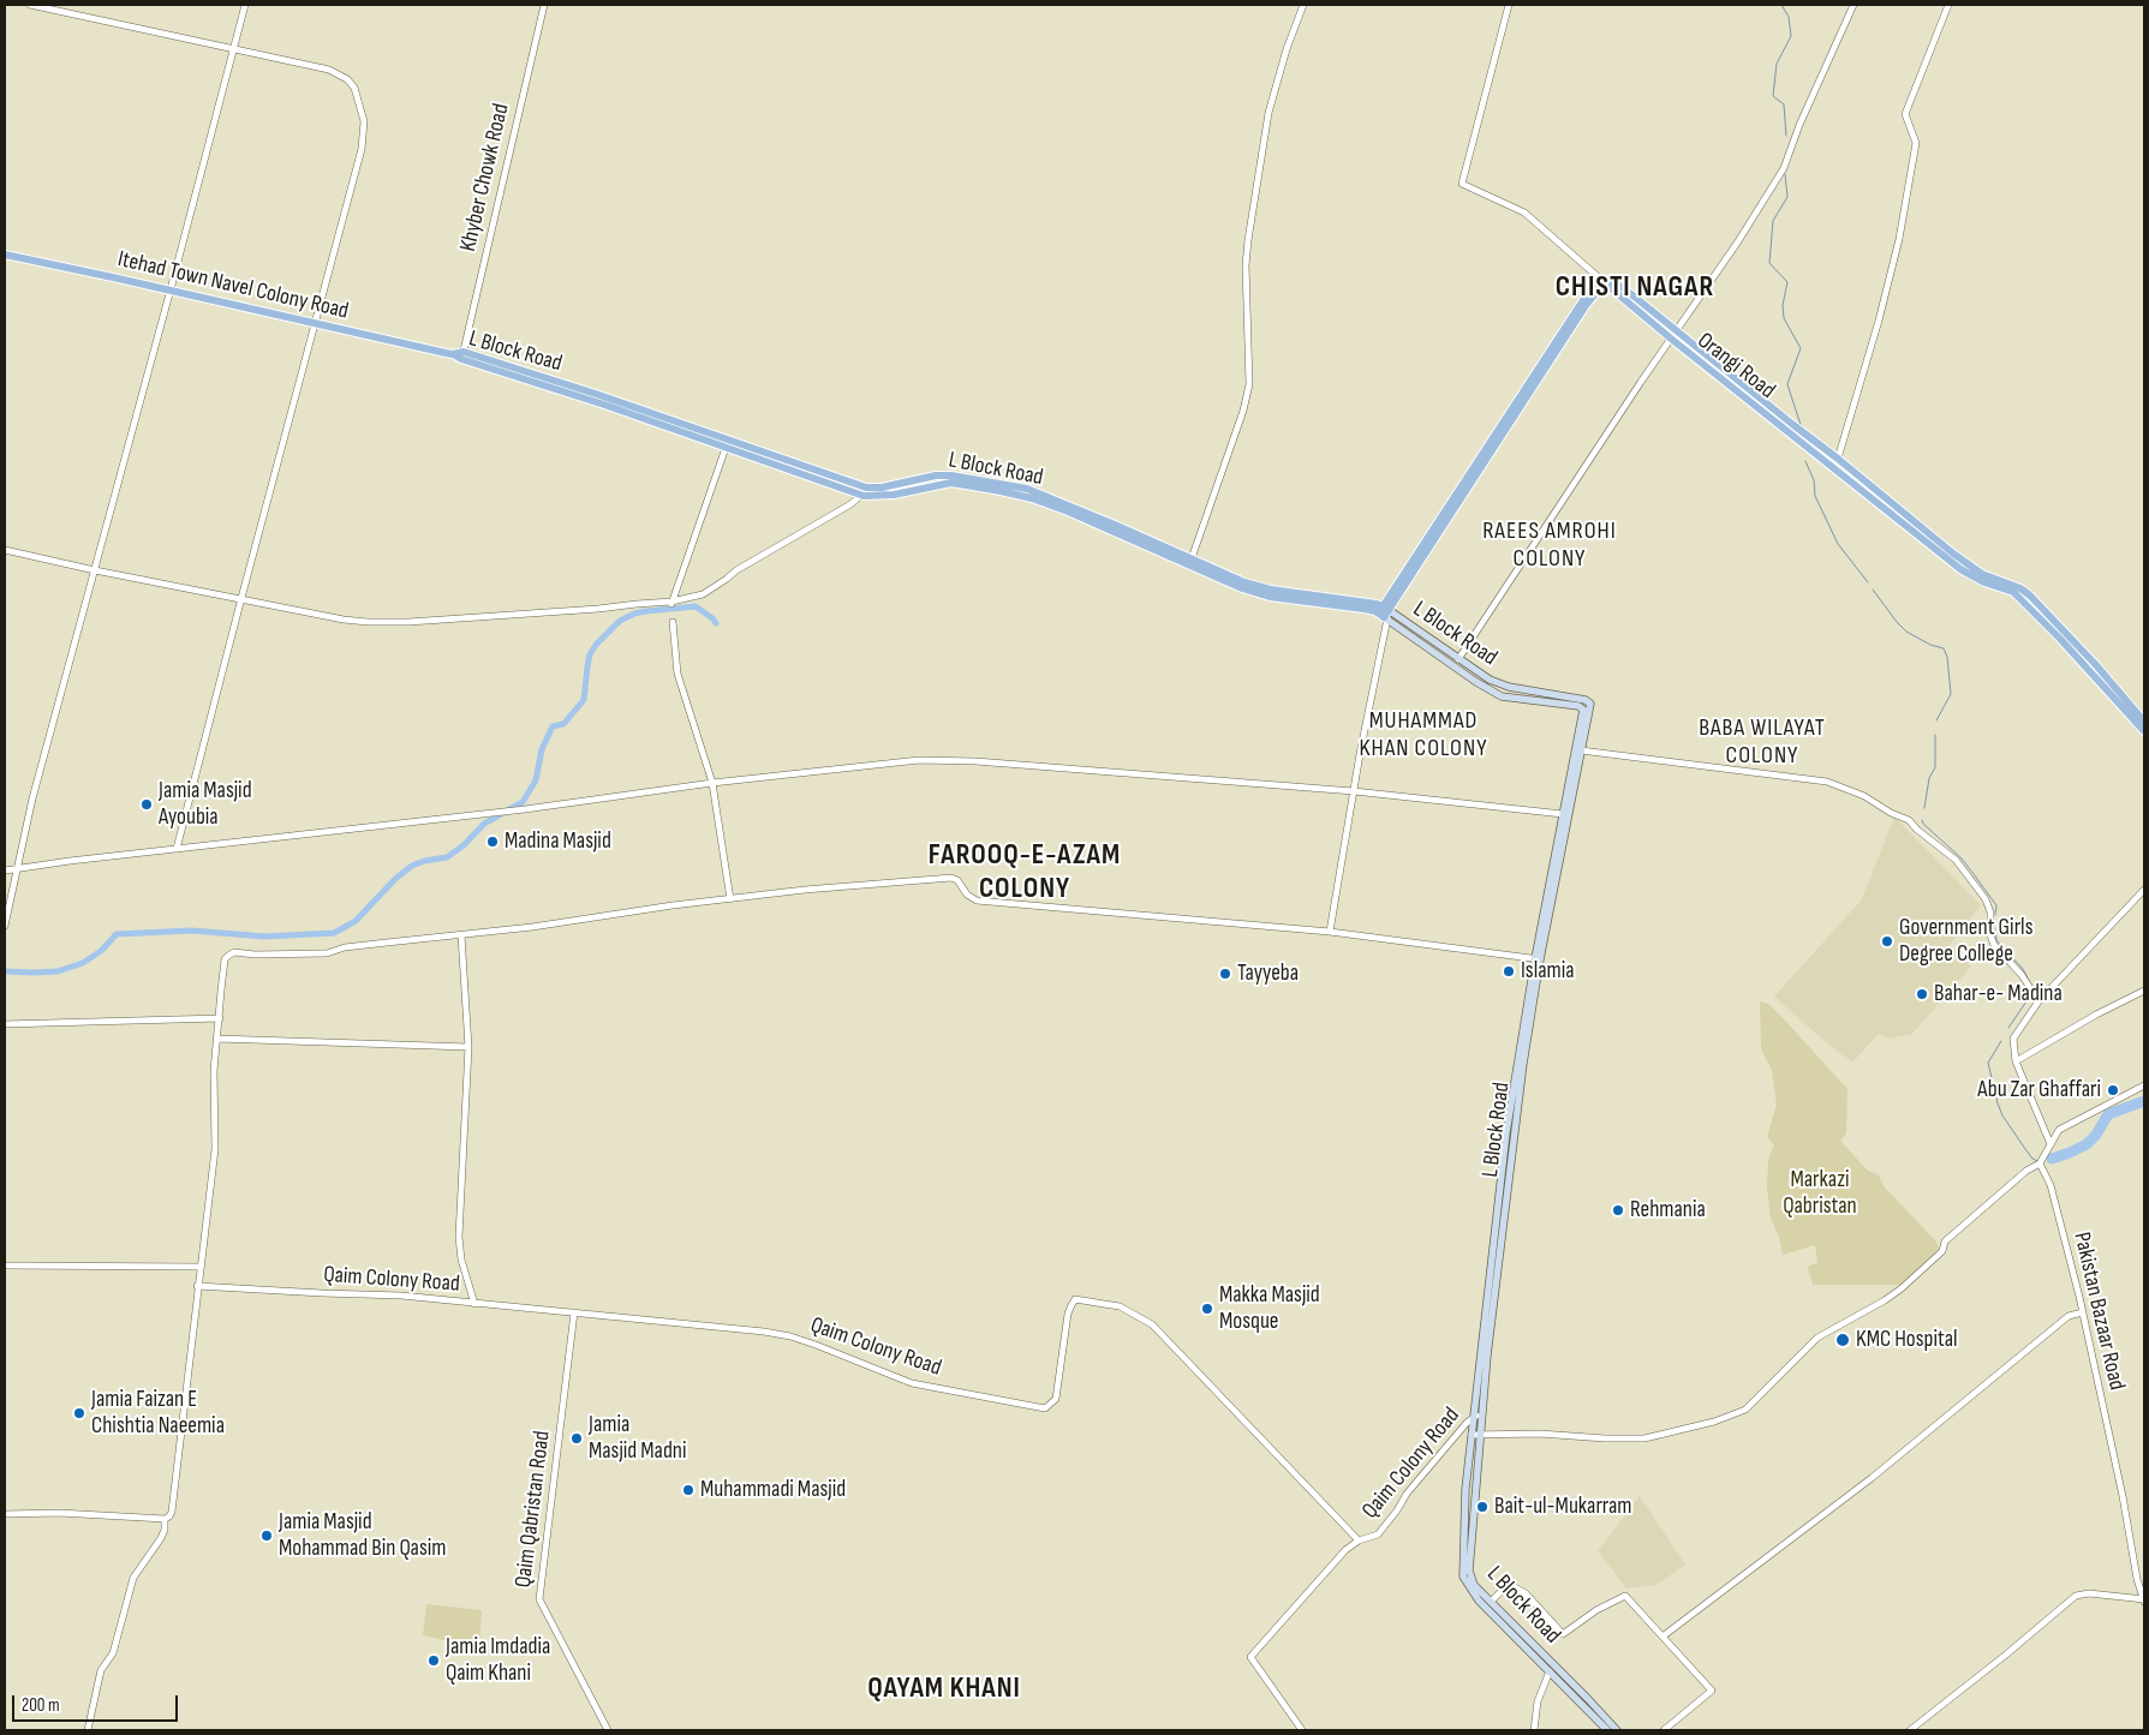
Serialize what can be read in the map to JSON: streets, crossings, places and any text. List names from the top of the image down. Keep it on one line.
{"streets":{"main road":["Itehad Town Navel Colony Road","L Block Road","Orangi Road"],"street":["Khyber Chowk Road","Qaim Colony Road","Pakistan Bazaar Road","Qaim Qabristan Road"]},"crossings":[["Khyber Chowk Road","L Block Road"],["Itehad Town Navel Colony Road","L Block Road"],["L Block Road","Orangi Road"],["L Block Road","Qaim Colony Road"],["Qaim Colony Road","Qaim Qabristan Road"]],"districts":["CHISTI NAGAR","RAEES AMROHI COLONY","MUHAMMAD KHAN COLONY","BABA WILAYAT COLONY","FAROOQ-E-AZAM COLONY","QAYAM KHANI"],"parks":["Markazi Qabristan"],"places":["Jamia Masjid Ayoubia","Madina Masjid","Government Girls Degree College","Islamia","Tayyeba","Bahar-e- Madina","Abu Zar Ghaffari","Rehmania","Makka Masjid Mosque","KMC Hospital","Jamia Faizan E Chishtia Naeemia","Jamia Masjid Madni","Muhammadi Masjid","Bait-ul-Mukarram","Jamia Masjid Mohammad Bin Qasim","Jamia Imdadia Qaim Khani"],"scale_bar":"200 m"}
